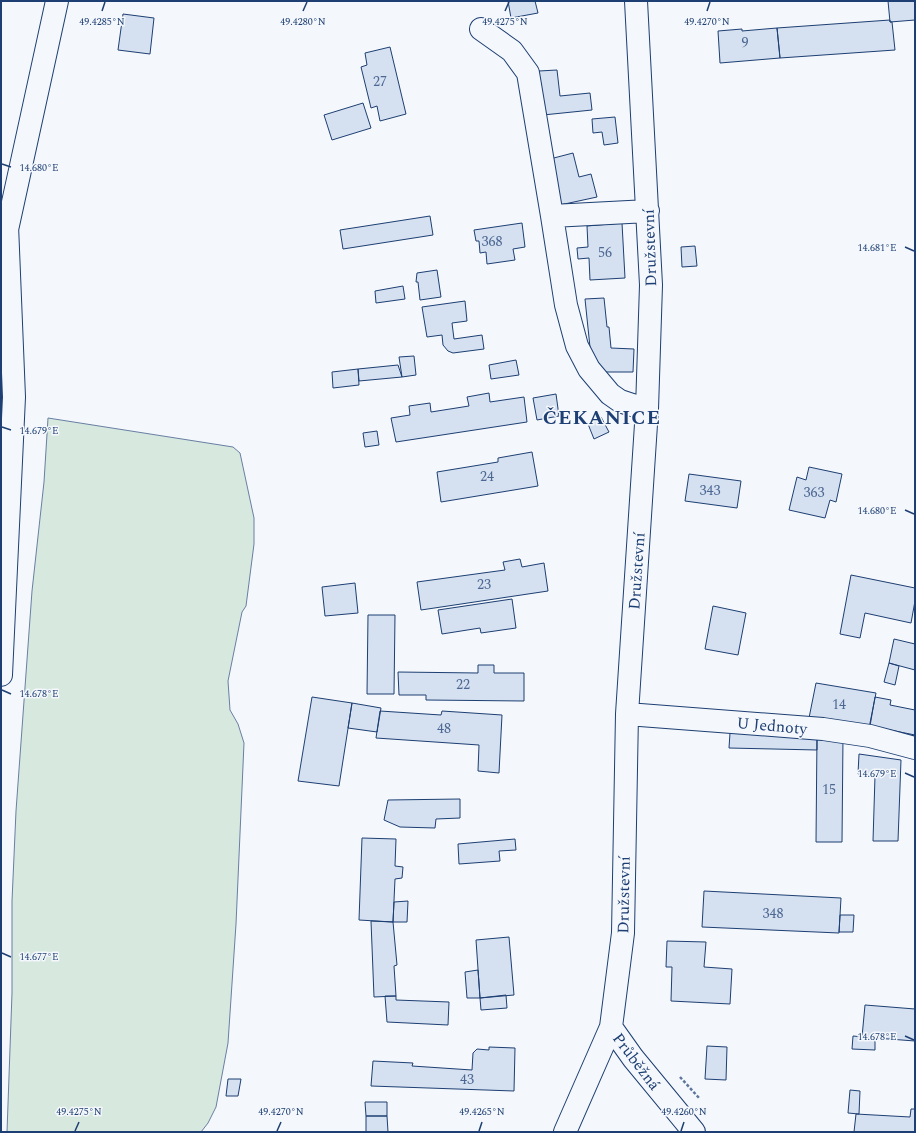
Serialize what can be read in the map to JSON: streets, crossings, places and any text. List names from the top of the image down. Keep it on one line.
{"streets":{"street":["Družstevní","U Jednoty","Průběžná"]},"crossings":[["Družstevní","U Jednoty"],["Družstevní","Průběžná"]],"districts":["ČEKANICE"],"house_numbers":["9","27","368","56","24","343","363","23","22","14","48","15","348","43"],"coordinates":["49.4285°N","49.4280°N","49.4275°N","49.4270°N","14.680°E","14.681°E","14.679°E","14.678°E","14.677°E","49.4265°N","49.4260°N"]}
